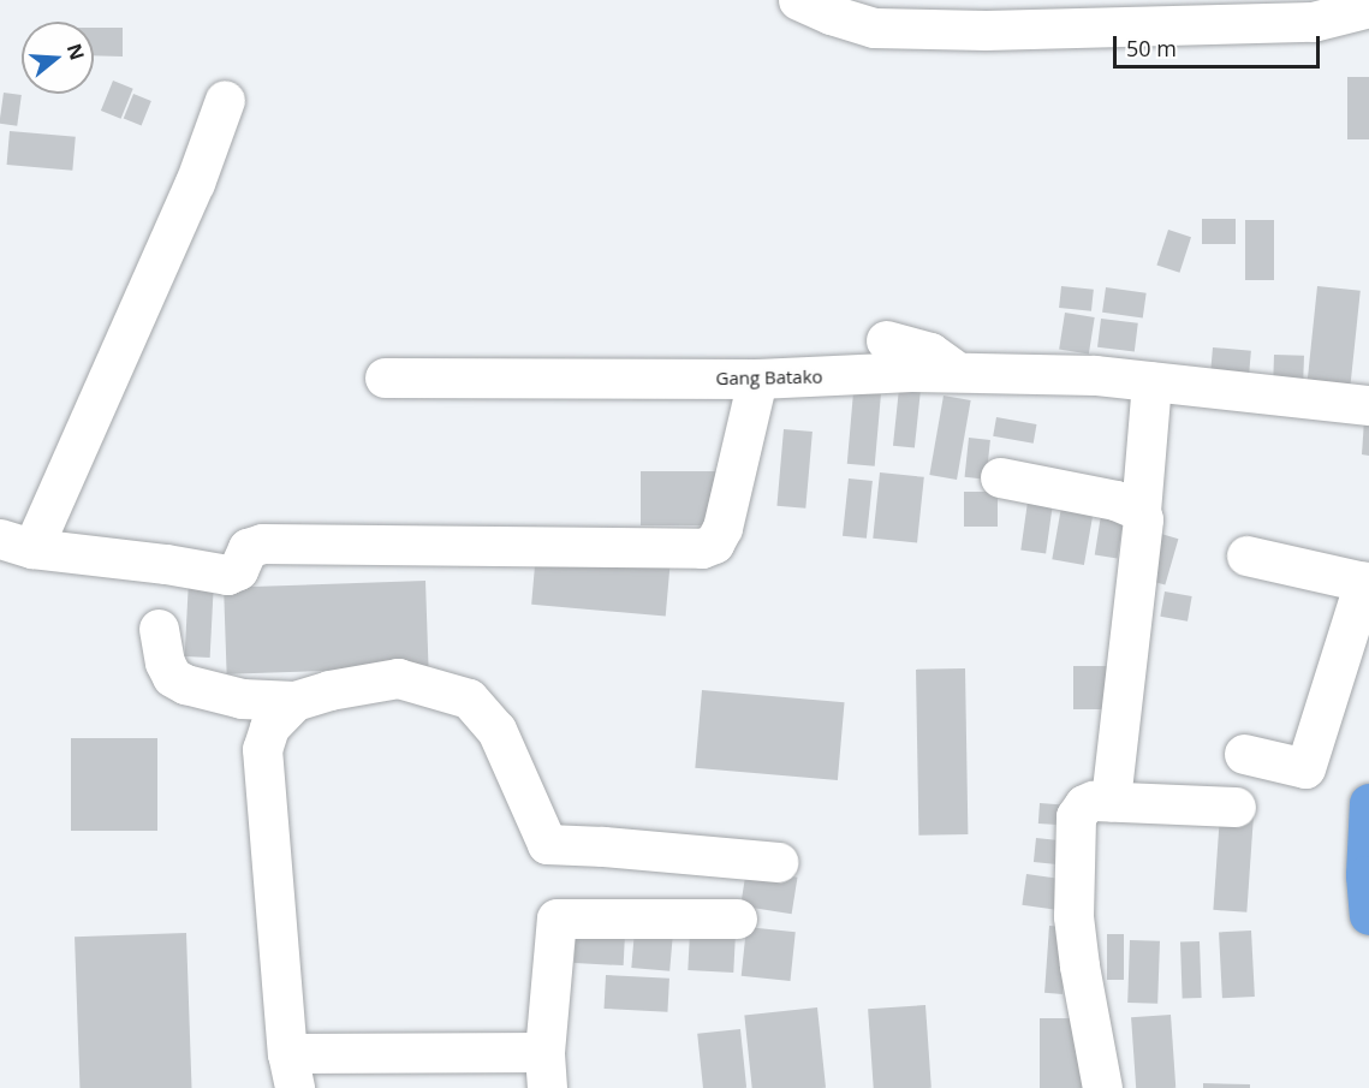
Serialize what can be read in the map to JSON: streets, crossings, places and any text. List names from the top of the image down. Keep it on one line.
{"streets":{"street":["Gang Batako"]},"scale_bar":"50 m","north":"right"}
